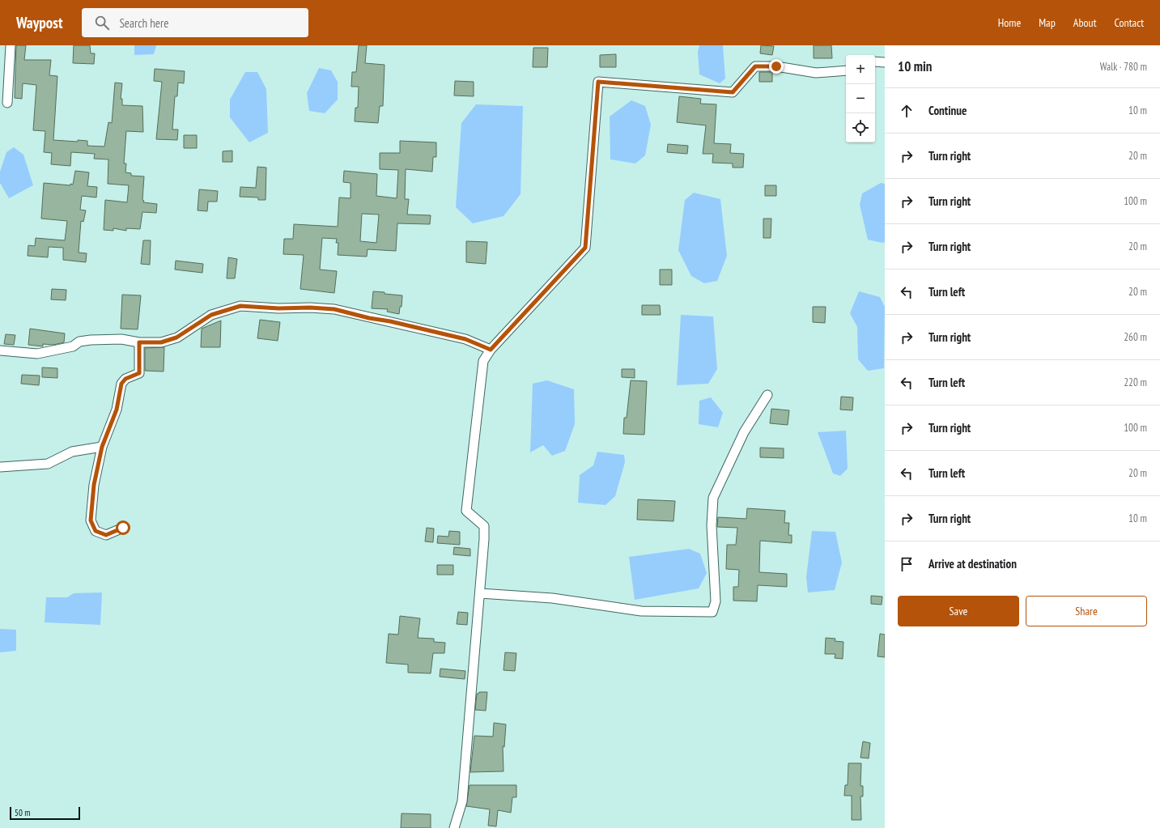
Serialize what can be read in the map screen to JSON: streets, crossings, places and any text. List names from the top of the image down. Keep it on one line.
{"scale_bar":"50 m","page":{"header":"Waypost","search":"Search here","nav":["Home","Map","About","Contact"],"heading":["10 min","Walk · 780 m"],"map_buttons":["+","−"],"list":[["Continue","10 m"],["Turn right","20 m"],["Turn right","100 m"],["Turn right","20 m"],["Turn left","20 m"],["Turn right","260 m"],["Turn left","220 m"],["Turn right","100 m"],["Turn left","20 m"],["Turn right","10 m"],"Arrive at destination"],"buttons":["Save","Share"],"scale":"50 m"}}
